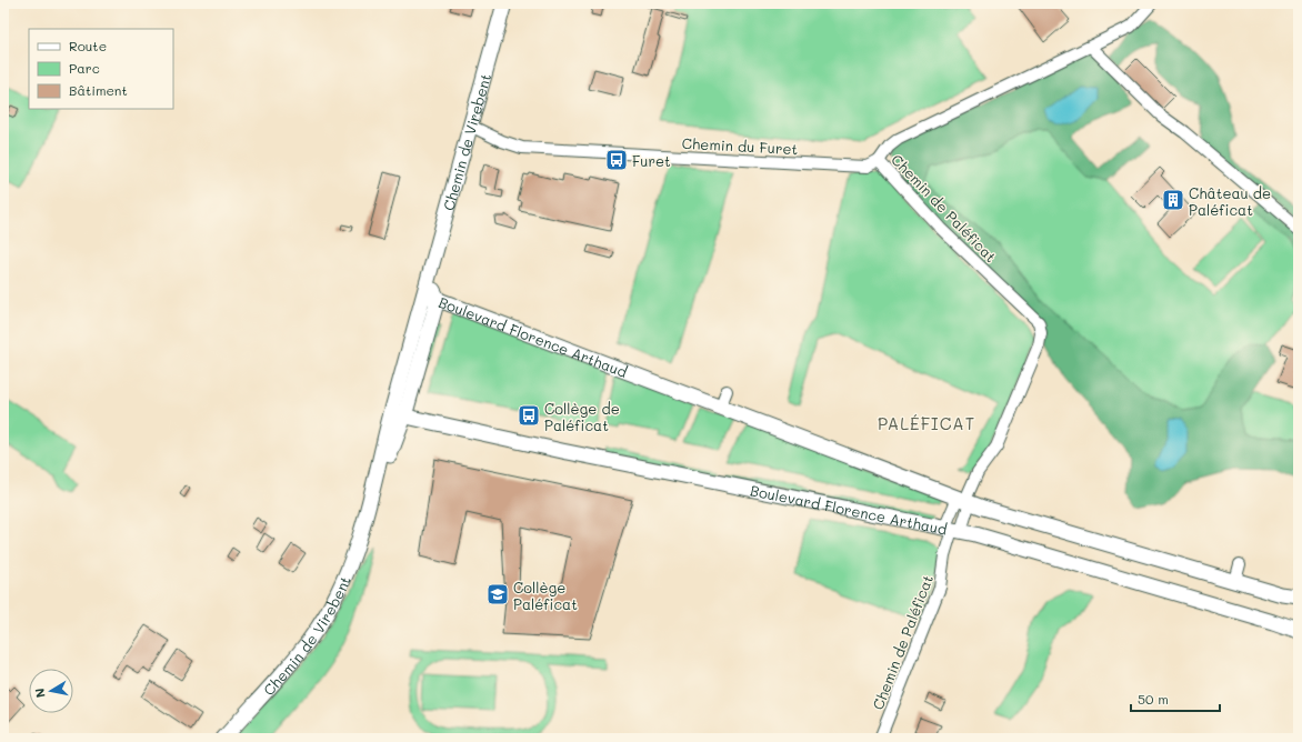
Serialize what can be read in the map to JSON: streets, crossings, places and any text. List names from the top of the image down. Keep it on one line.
{"streets":{"street":["Chemin de Virebent","Chemin du Furet","Chemin de Paléficat","Boulevard Florence Arthaud"]},"crossings":[["Chemin de Virebent","Chemin du Furet"],["Chemin de Virebent","Boulevard Florence Arthaud"],["Chemin du Furet","Chemin de Paléficat"],["Chemin de Paléficat","Boulevard Florence Arthaud"]],"districts":["PALÉFICAT"],"places":{"bus stop":["Furet","Collège de Paléficat"],"building":["Château de Paléficat"],"school or university":["Collège Paléficat"]},"legend":["Route","Parc","Bâtiment"],"scale_bar":"50 m","north":"left"}
